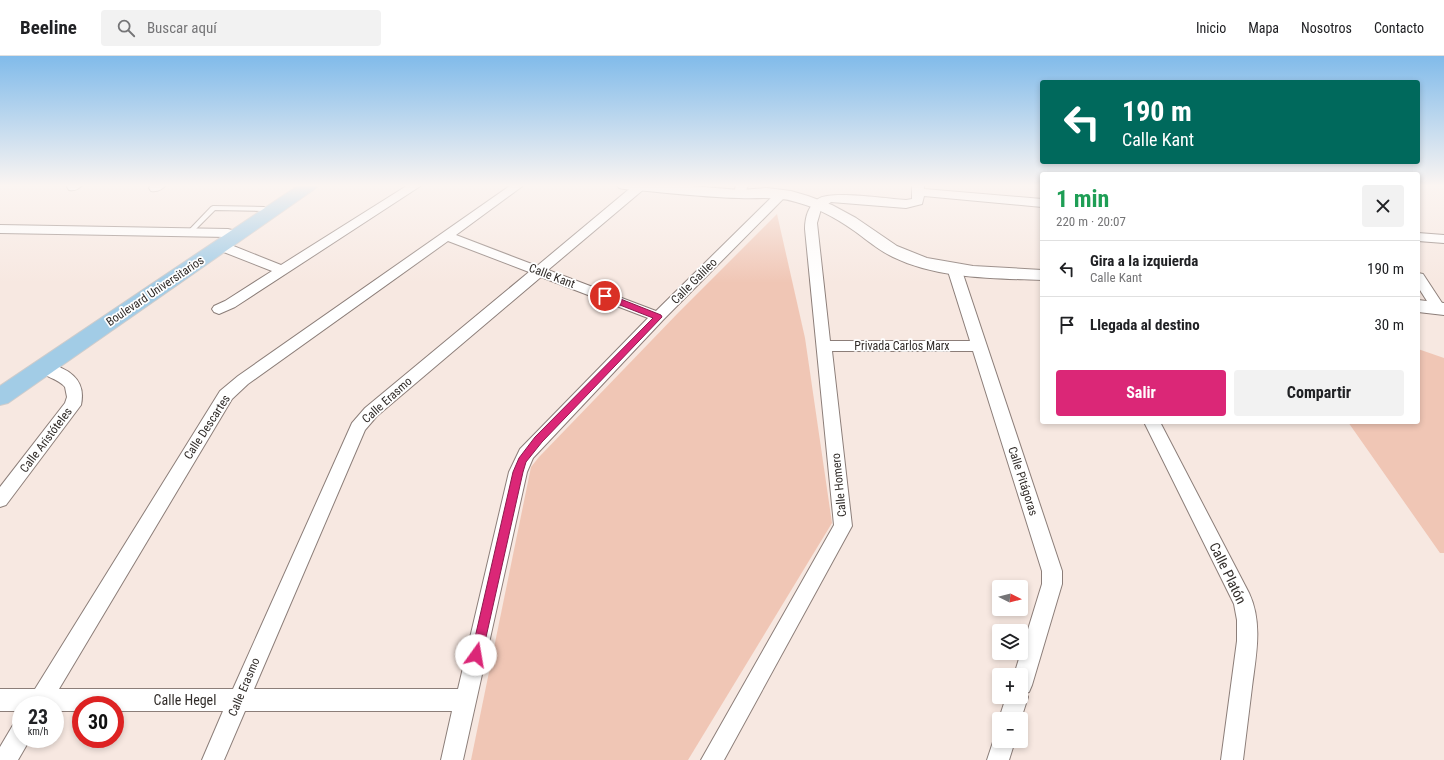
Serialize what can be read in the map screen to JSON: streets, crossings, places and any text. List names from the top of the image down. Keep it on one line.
{"streets":{"main road":["Boulevard Universitarios"],"street":["Calle Kant","Calle Galileo","Privada Carlos Marx","Calle Erasmo","Calle Descartes","Calle Aristóteles","Calle Pitágoras","Calle Homero","Calle Platón","Calle Hegel"]},"crossings":[["Calle Kant","Calle Galileo"],["Calle Kant","Calle Erasmo"],["Calle Kant","Calle Descartes"],["Calle Galileo","Calle Hegel"],["Boulevard Universitarios","Calle Aristóteles"],["Privada Carlos Marx","Calle Pitágoras"],["Privada Carlos Marx","Calle Homero"],["Calle Erasmo","Calle Hegel"]],"north":"right","page":{"header":"Beeline","search":"Buscar aquí","nav":["Inicio","Mapa","Nosotros","Contacto"],"turn":["190 m","Calle Kant"],"heading":["1 min","220 m · 20:07"],"list":[{"name":"Gira a la izquierda","note":"Calle Kant","value":"190 m"},{"name":"Llegada al destino","value":"30 m"}],"buttons":["Salir","Compartir"],"map_buttons":["+","−"],"speed":"23 km/h","limit":"30"}}
